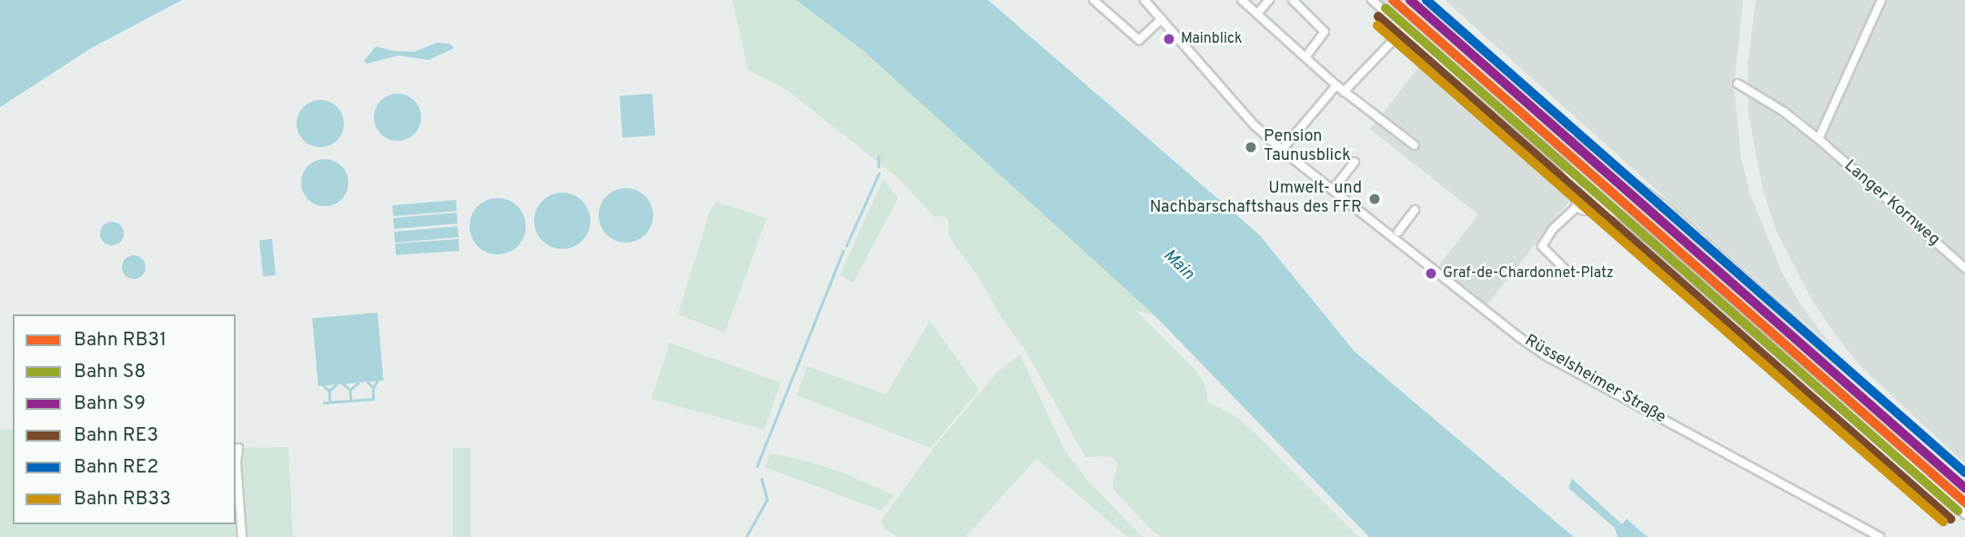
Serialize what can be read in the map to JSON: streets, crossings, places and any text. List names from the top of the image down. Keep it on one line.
{"streets":{"street":["Langer Kornweg","Rüsselsheimer Straße"]},"water":["Main"],"places":["Mainblick","Pension Taunusblick","Umwelt- und Nachbarschaftshaus des FFR","Graf-de-Chardonnet-Platz"],"lines":["rail line RB31","rail line S9","rail line RE2","rail line S8","rail line RE3","rail line RB33"],"legend":["Bahn RB31","Bahn S8","Bahn S9","Bahn RE3","Bahn RE2","Bahn RB33"]}
